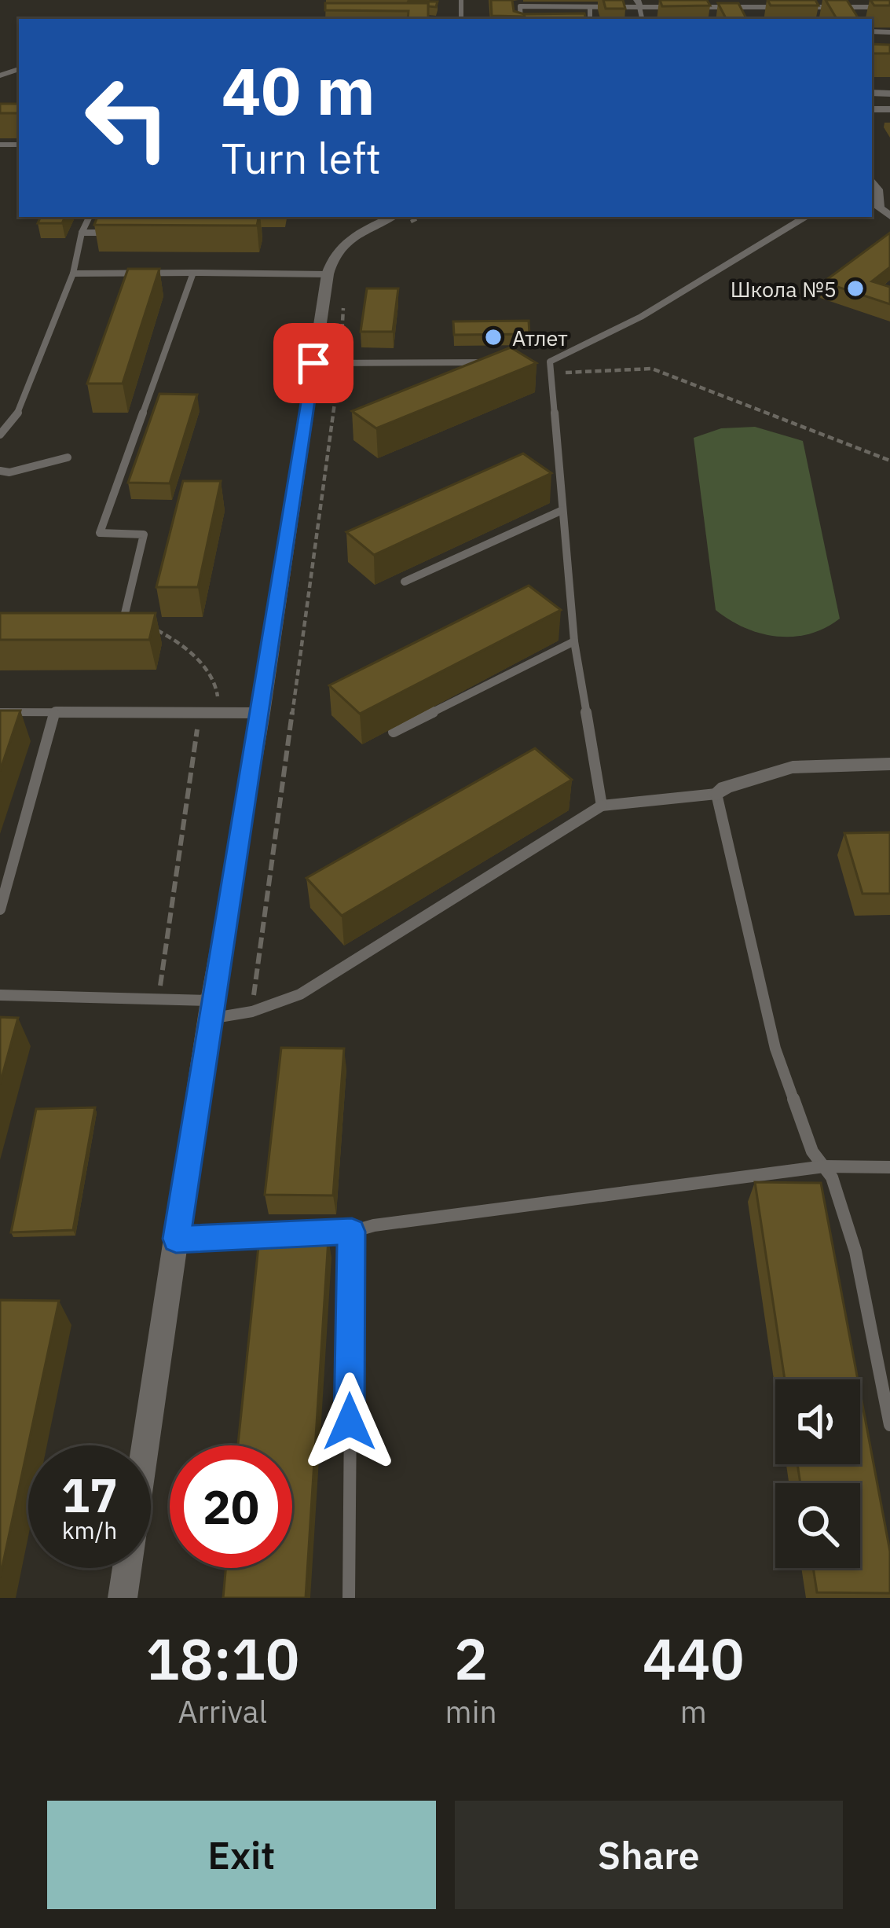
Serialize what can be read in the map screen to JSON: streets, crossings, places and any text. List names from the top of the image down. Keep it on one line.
{"places":["Школа №5","Атлет"],"page":{"turn":["40 m","Turn left"],"speed":"17 km/h","limit":"20","eta":["18:10","Arrival","2","min","440","m"],"buttons":["Exit","Share"]}}
